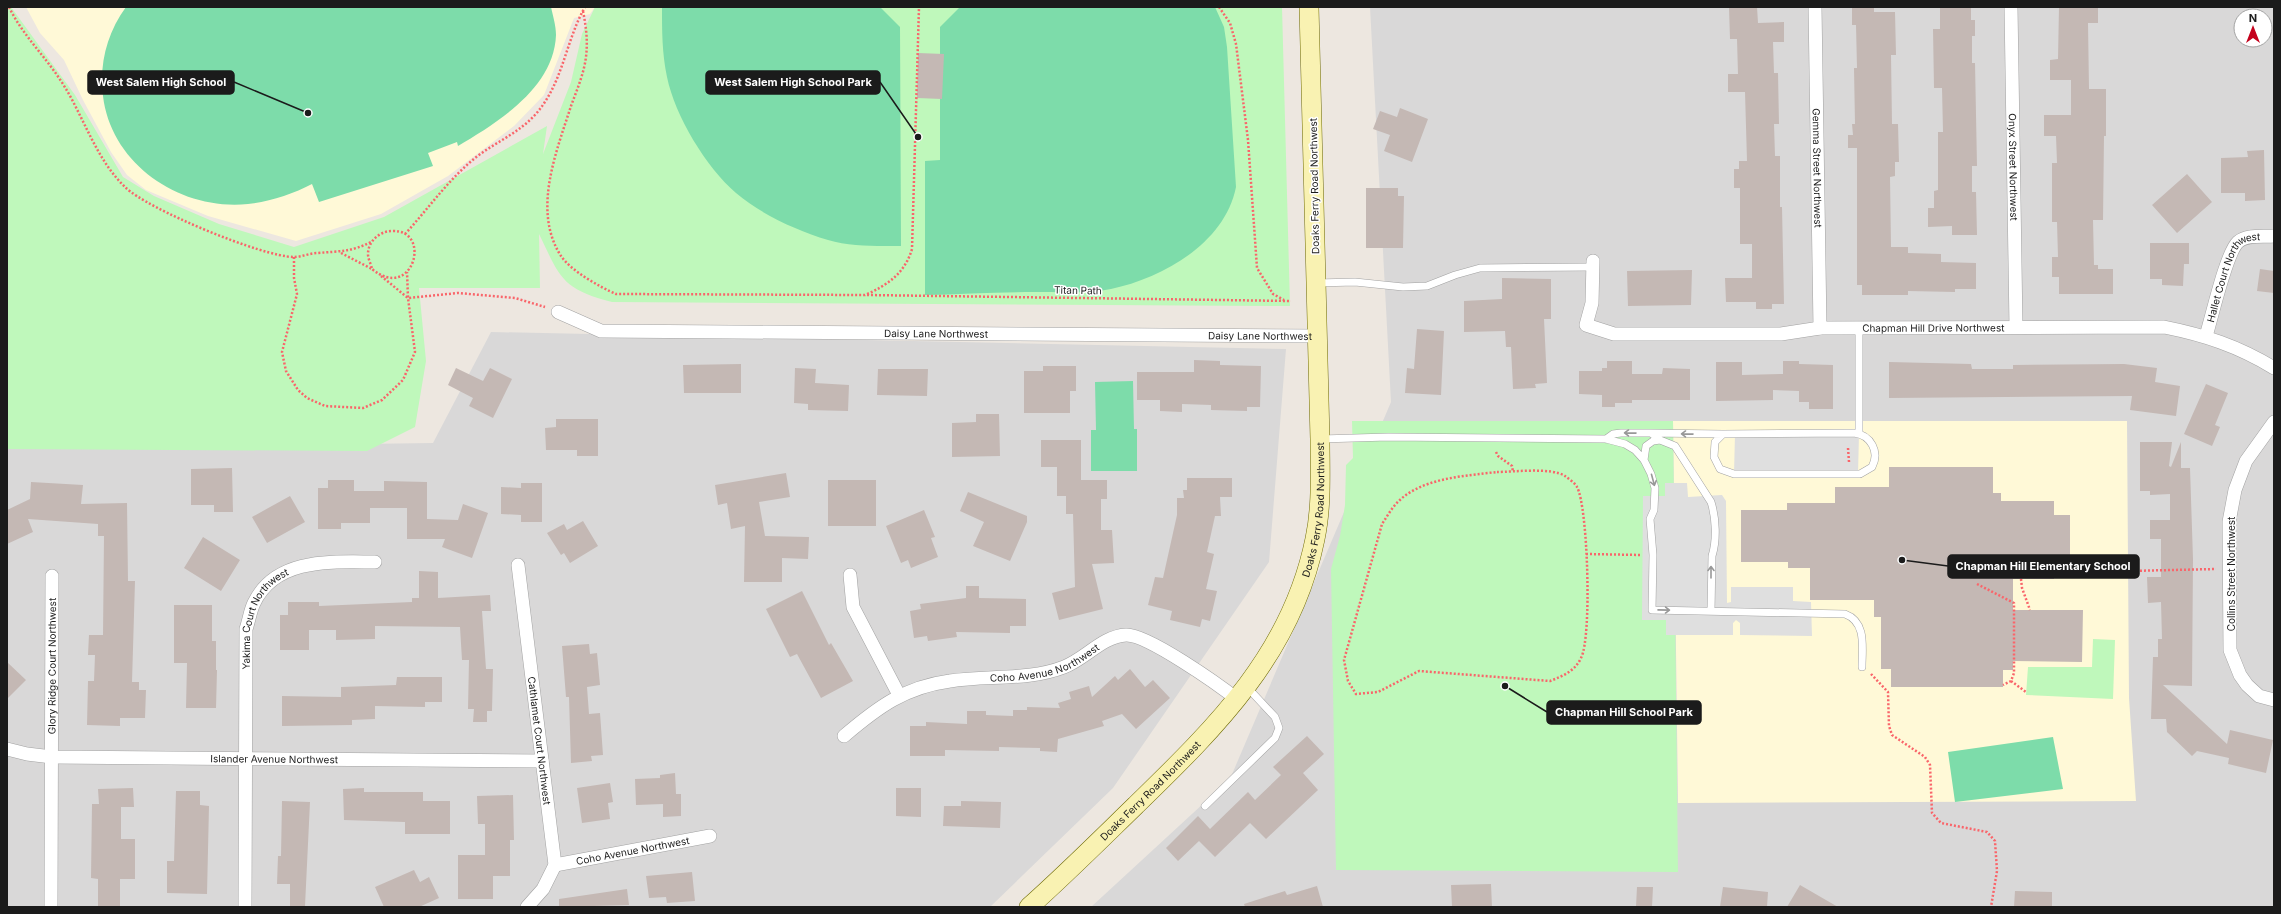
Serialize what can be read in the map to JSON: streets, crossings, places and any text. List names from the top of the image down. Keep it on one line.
{"streets":{"main road":["Doaks Ferry Road Northwest"],"street":["Onyx Street Northwest","Gemma Street Northwest","Hallet Court Northwest","Chapman Hill Drive Northwest","Daisy Lane Northwest","Collins Street Northwest","Yakima Court Northwest","Coho Avenue Northwest","Glory Ridge Court Northwest","Cathlamet Court Northwest","Islander Avenue Northwest"],"path":["Titan Path"]},"crossings":[["Onyx Street Northwest","Chapman Hill Drive Northwest"],["Gemma Street Northwest","Chapman Hill Drive Northwest"],["Doaks Ferry Road Northwest","Titan Path"],["Doaks Ferry Road Northwest","Daisy Lane Northwest"],["Doaks Ferry Road Northwest","Coho Avenue Northwest"],["Hallet Court Northwest","Chapman Hill Drive Northwest"],["Yakima Court Northwest","Islander Avenue Northwest"],["Coho Avenue Northwest","Cathlamet Court Northwest"],["Glory Ridge Court Northwest","Islander Avenue Northwest"],["Cathlamet Court Northwest","Islander Avenue Northwest"]],"places":["West Salem High School","West Salem High School Park","Chapman Hill Elementary School","Chapman Hill School Park"],"north":"top"}
